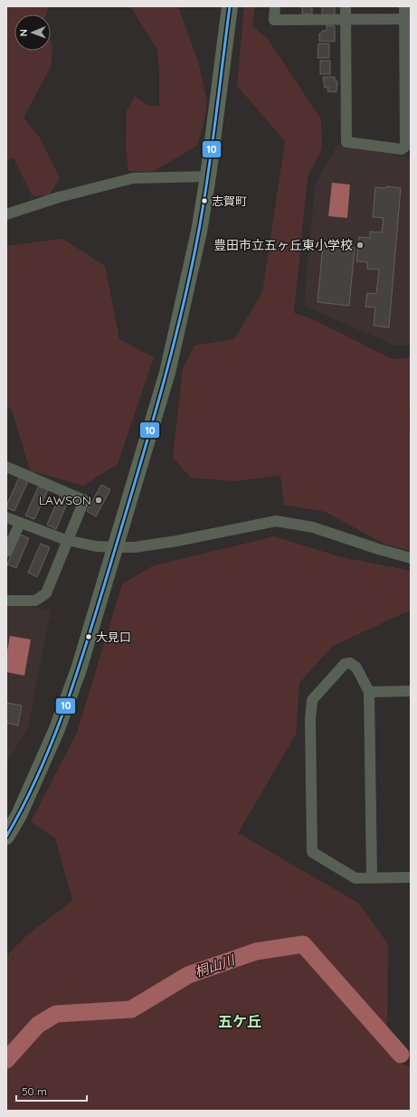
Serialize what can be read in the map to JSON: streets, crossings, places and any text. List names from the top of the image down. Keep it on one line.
{"districts":["五ケ丘"],"water":["桐山川"],"places":["志賀町","豊田市立五ヶ丘東小学校","LAWSON","大見口"],"lines":["transit line 10"],"scale_bar":"50 m","north":"left"}
